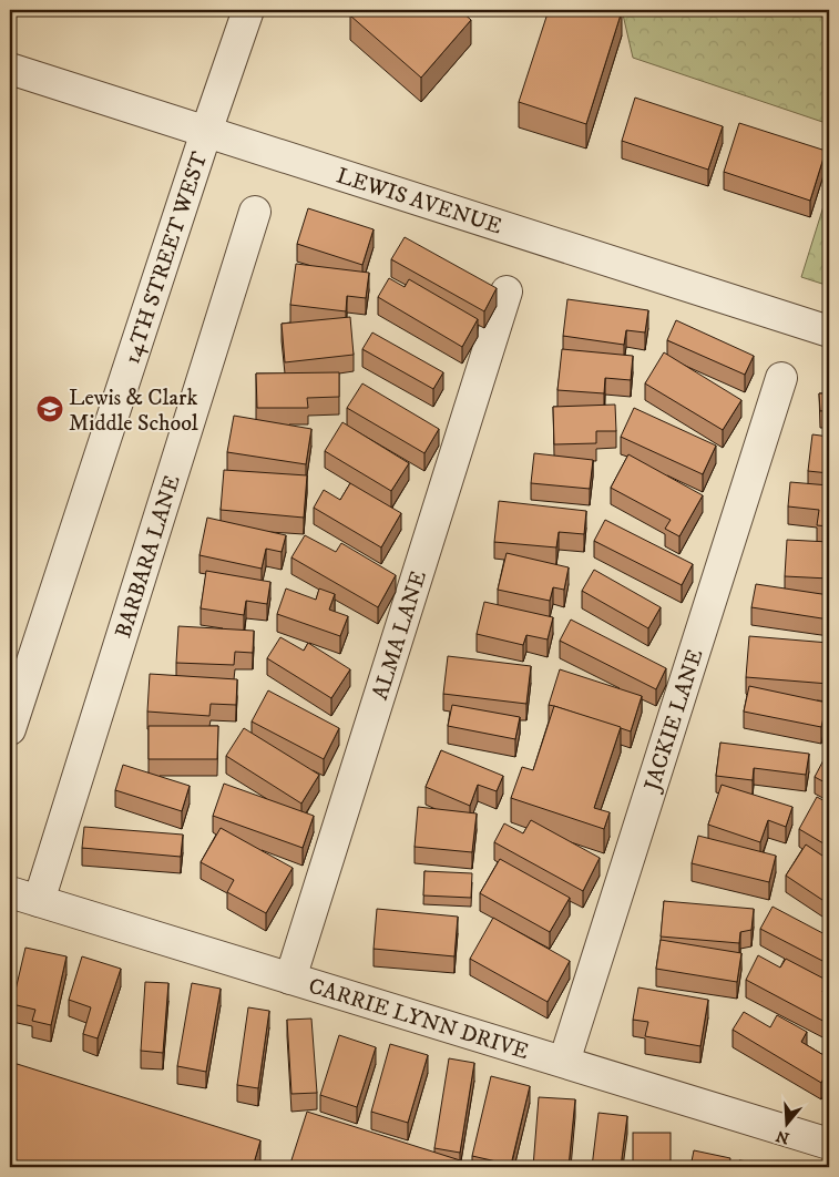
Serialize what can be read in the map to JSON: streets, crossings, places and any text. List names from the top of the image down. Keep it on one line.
{"streets":{"street":["LEWIS AVENUE","14TH STREET WEST","BARBARA LANE","ALMA LANE","JACKIE LANE","CARRIE LYNN DRIVE"]},"crossings":[["LEWIS AVENUE","14TH STREET WEST"],["BARBARA LANE","CARRIE LYNN DRIVE"],["ALMA LANE","CARRIE LYNN DRIVE"],["JACKIE LANE","CARRIE LYNN DRIVE"]],"places":{"school or university":["Lewis & Clark Middle School"]},"north":"bottom"}
